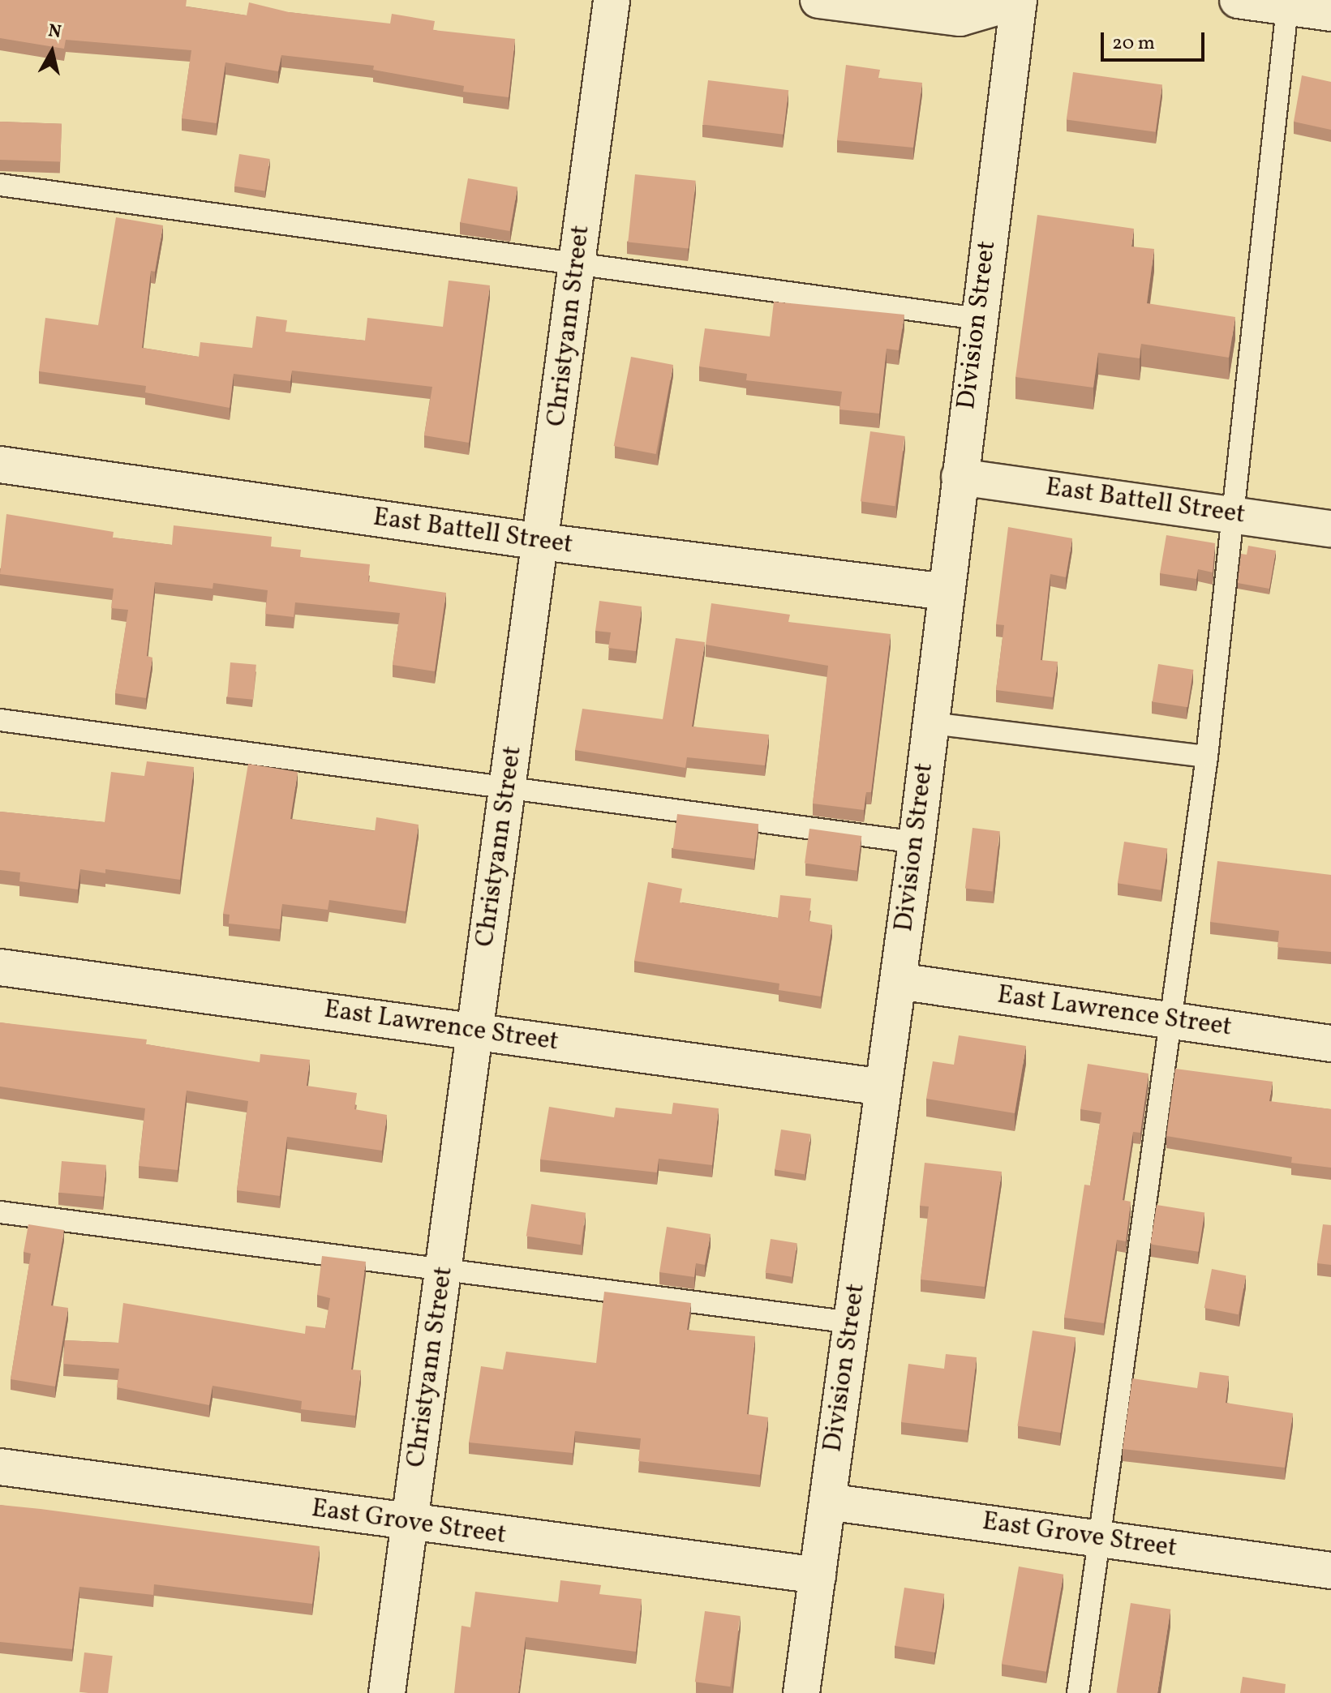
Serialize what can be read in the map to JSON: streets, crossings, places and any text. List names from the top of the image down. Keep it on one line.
{"streets":{"street":["Division Street","Christyann Street","East Battell Street","East Lawrence Street","East Grove Street"]},"crossings":[["Division Street","East Battell Street"],["Division Street","East Lawrence Street"],["Division Street","East Grove Street"],["Christyann Street","East Battell Street"],["Christyann Street","East Lawrence Street"],["Christyann Street","East Grove Street"]],"scale_bar":"20 m","north":"top"}
